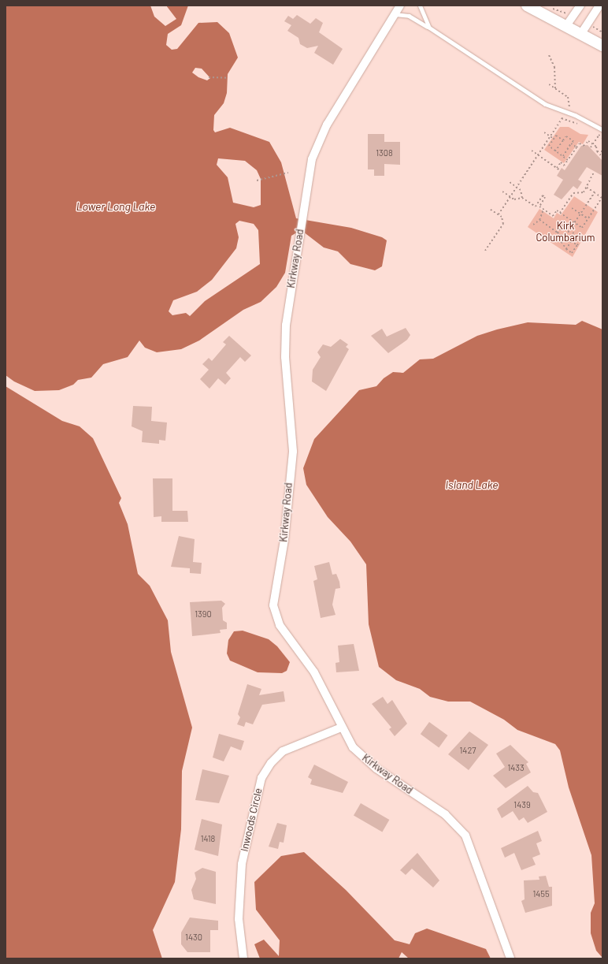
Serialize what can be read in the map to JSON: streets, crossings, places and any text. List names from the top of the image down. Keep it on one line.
{"streets":{"street":["Kirkway Road","Inwoods Circle"]},"crossings":[["Kirkway Road","Inwoods Circle"]],"water":["Lower Long Lake","Island Lake"],"parks":["Kirk Columbarium"],"house_numbers":["1308","1390","1427","1433","1439","1418","1455","1430"]}
